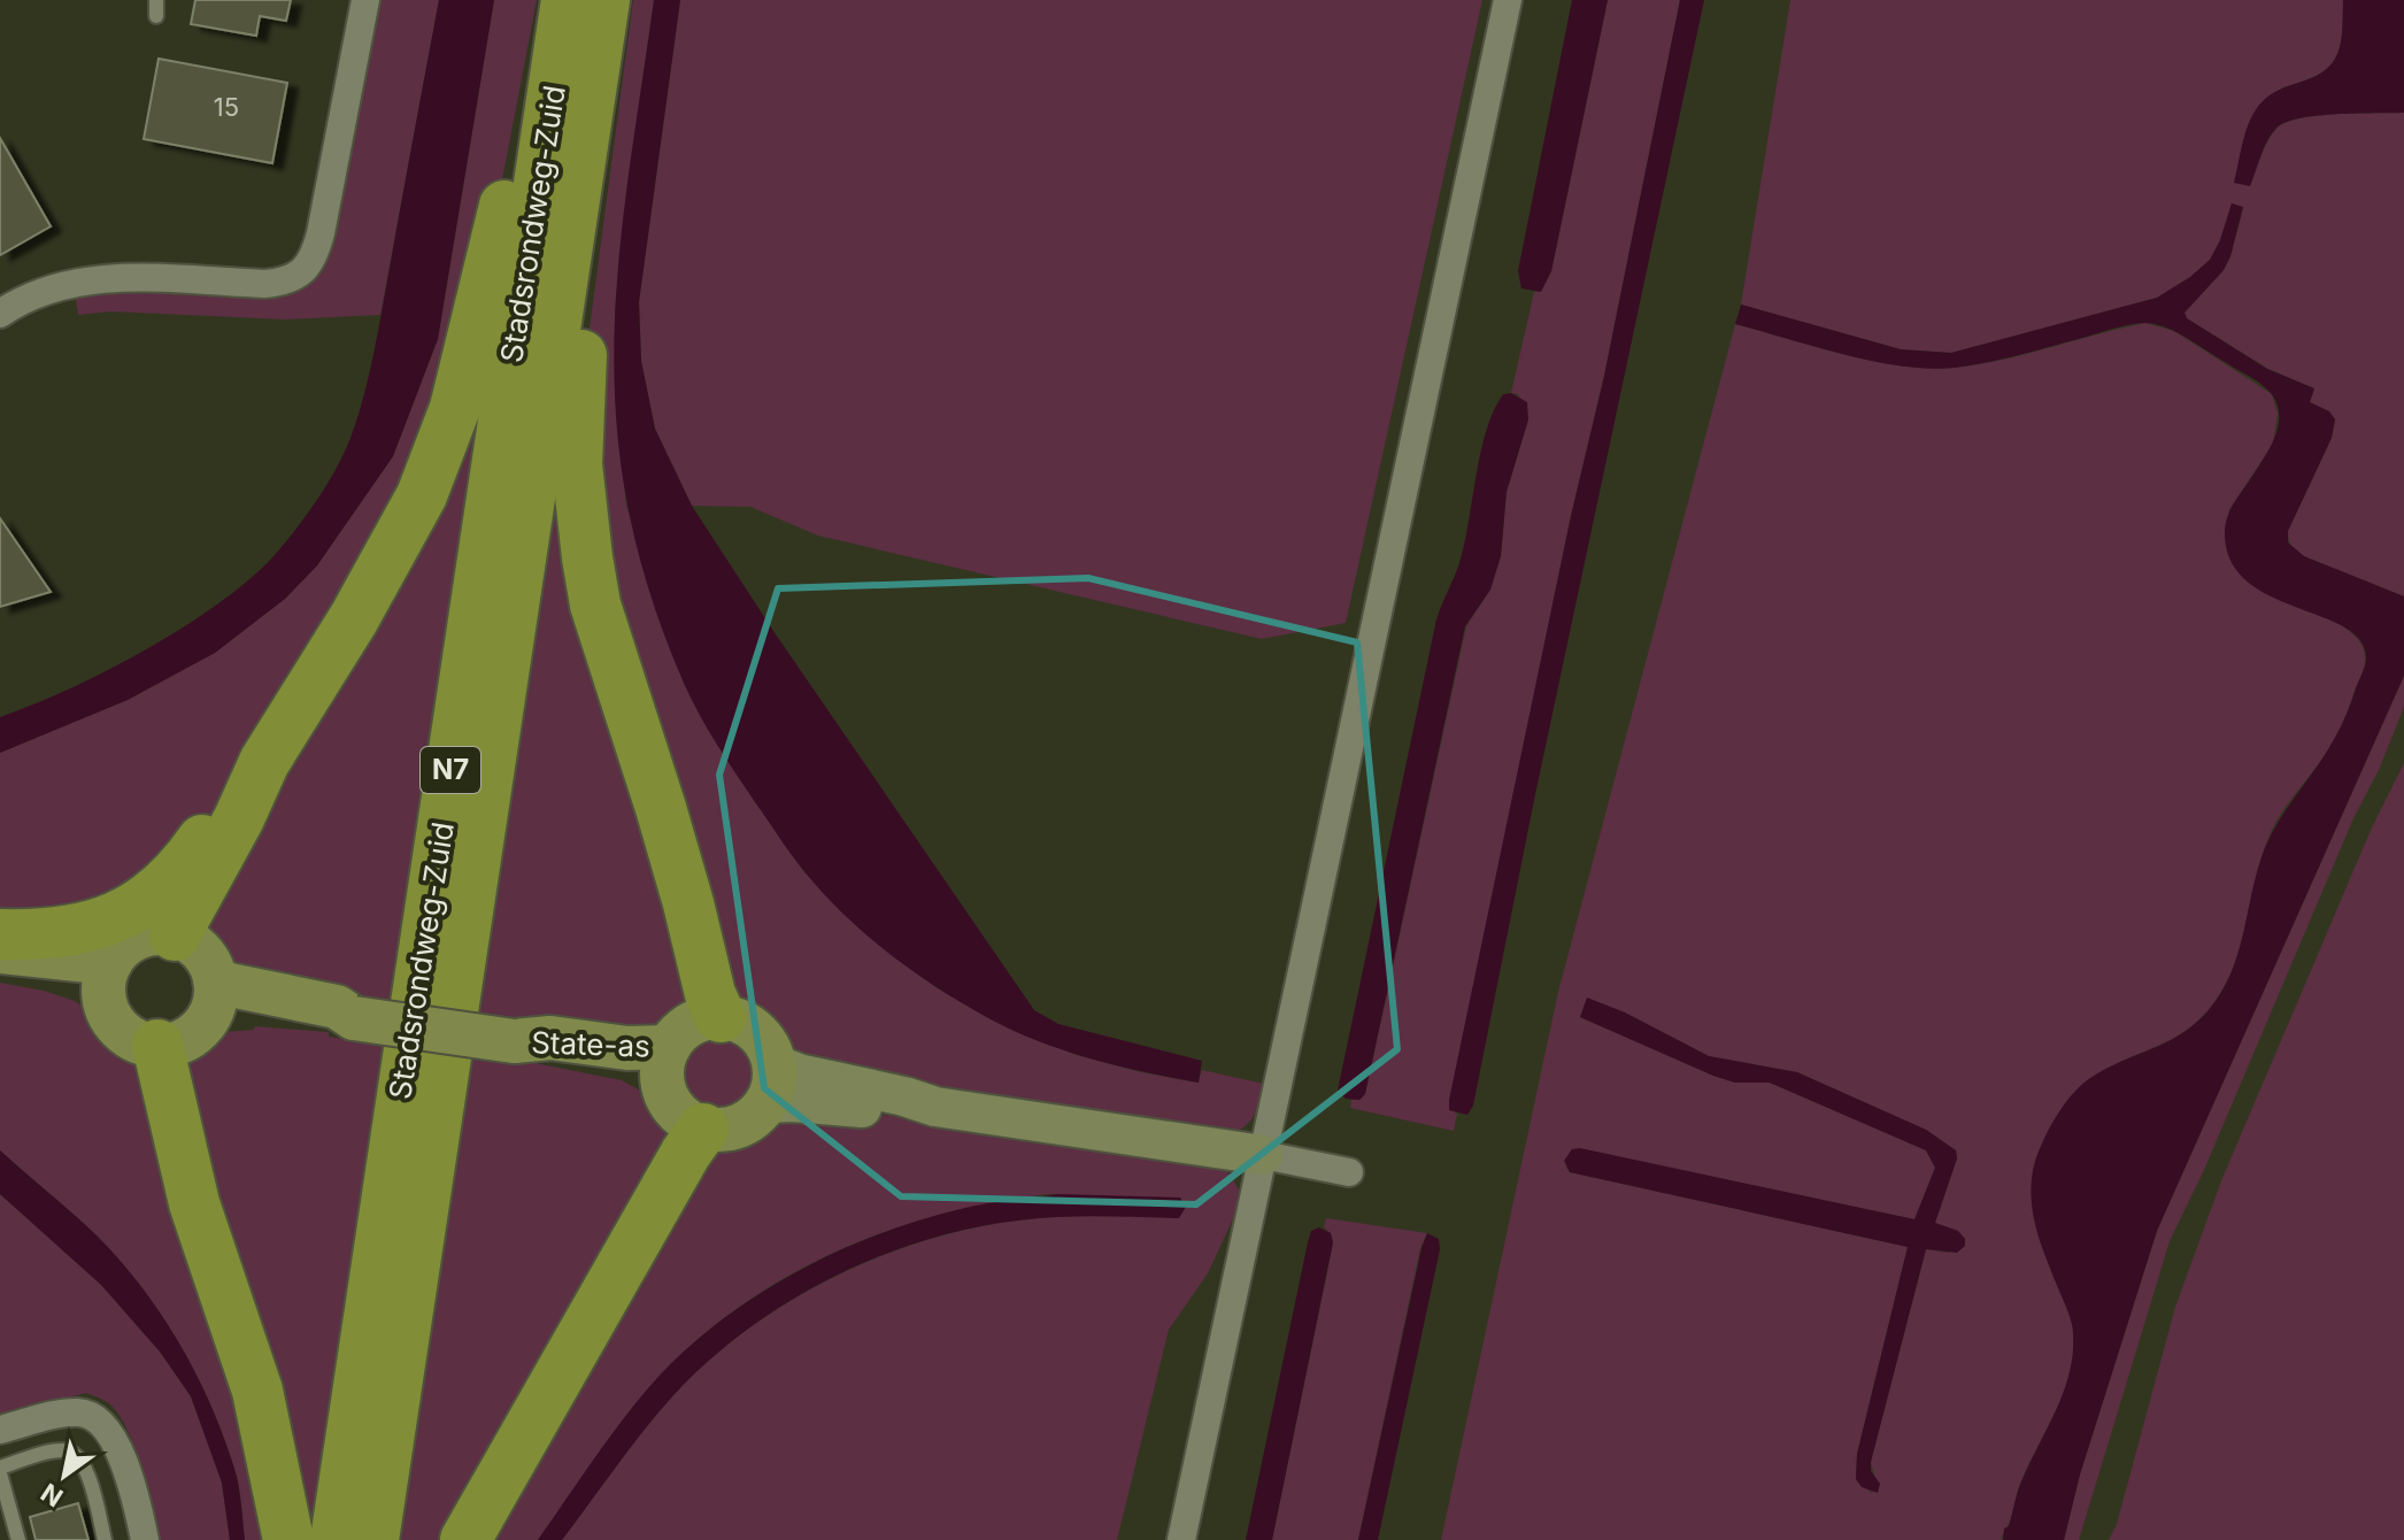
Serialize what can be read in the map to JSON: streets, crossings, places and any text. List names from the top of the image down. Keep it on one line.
{"streets":{"highway":["Stadsrondweg-Zuid","N7"],"main road":["State-as"]},"crossings":[["Stadsrondweg-Zuid","N7"],["N7","State-as"]],"house_numbers":["15"],"north":"bottom left"}
